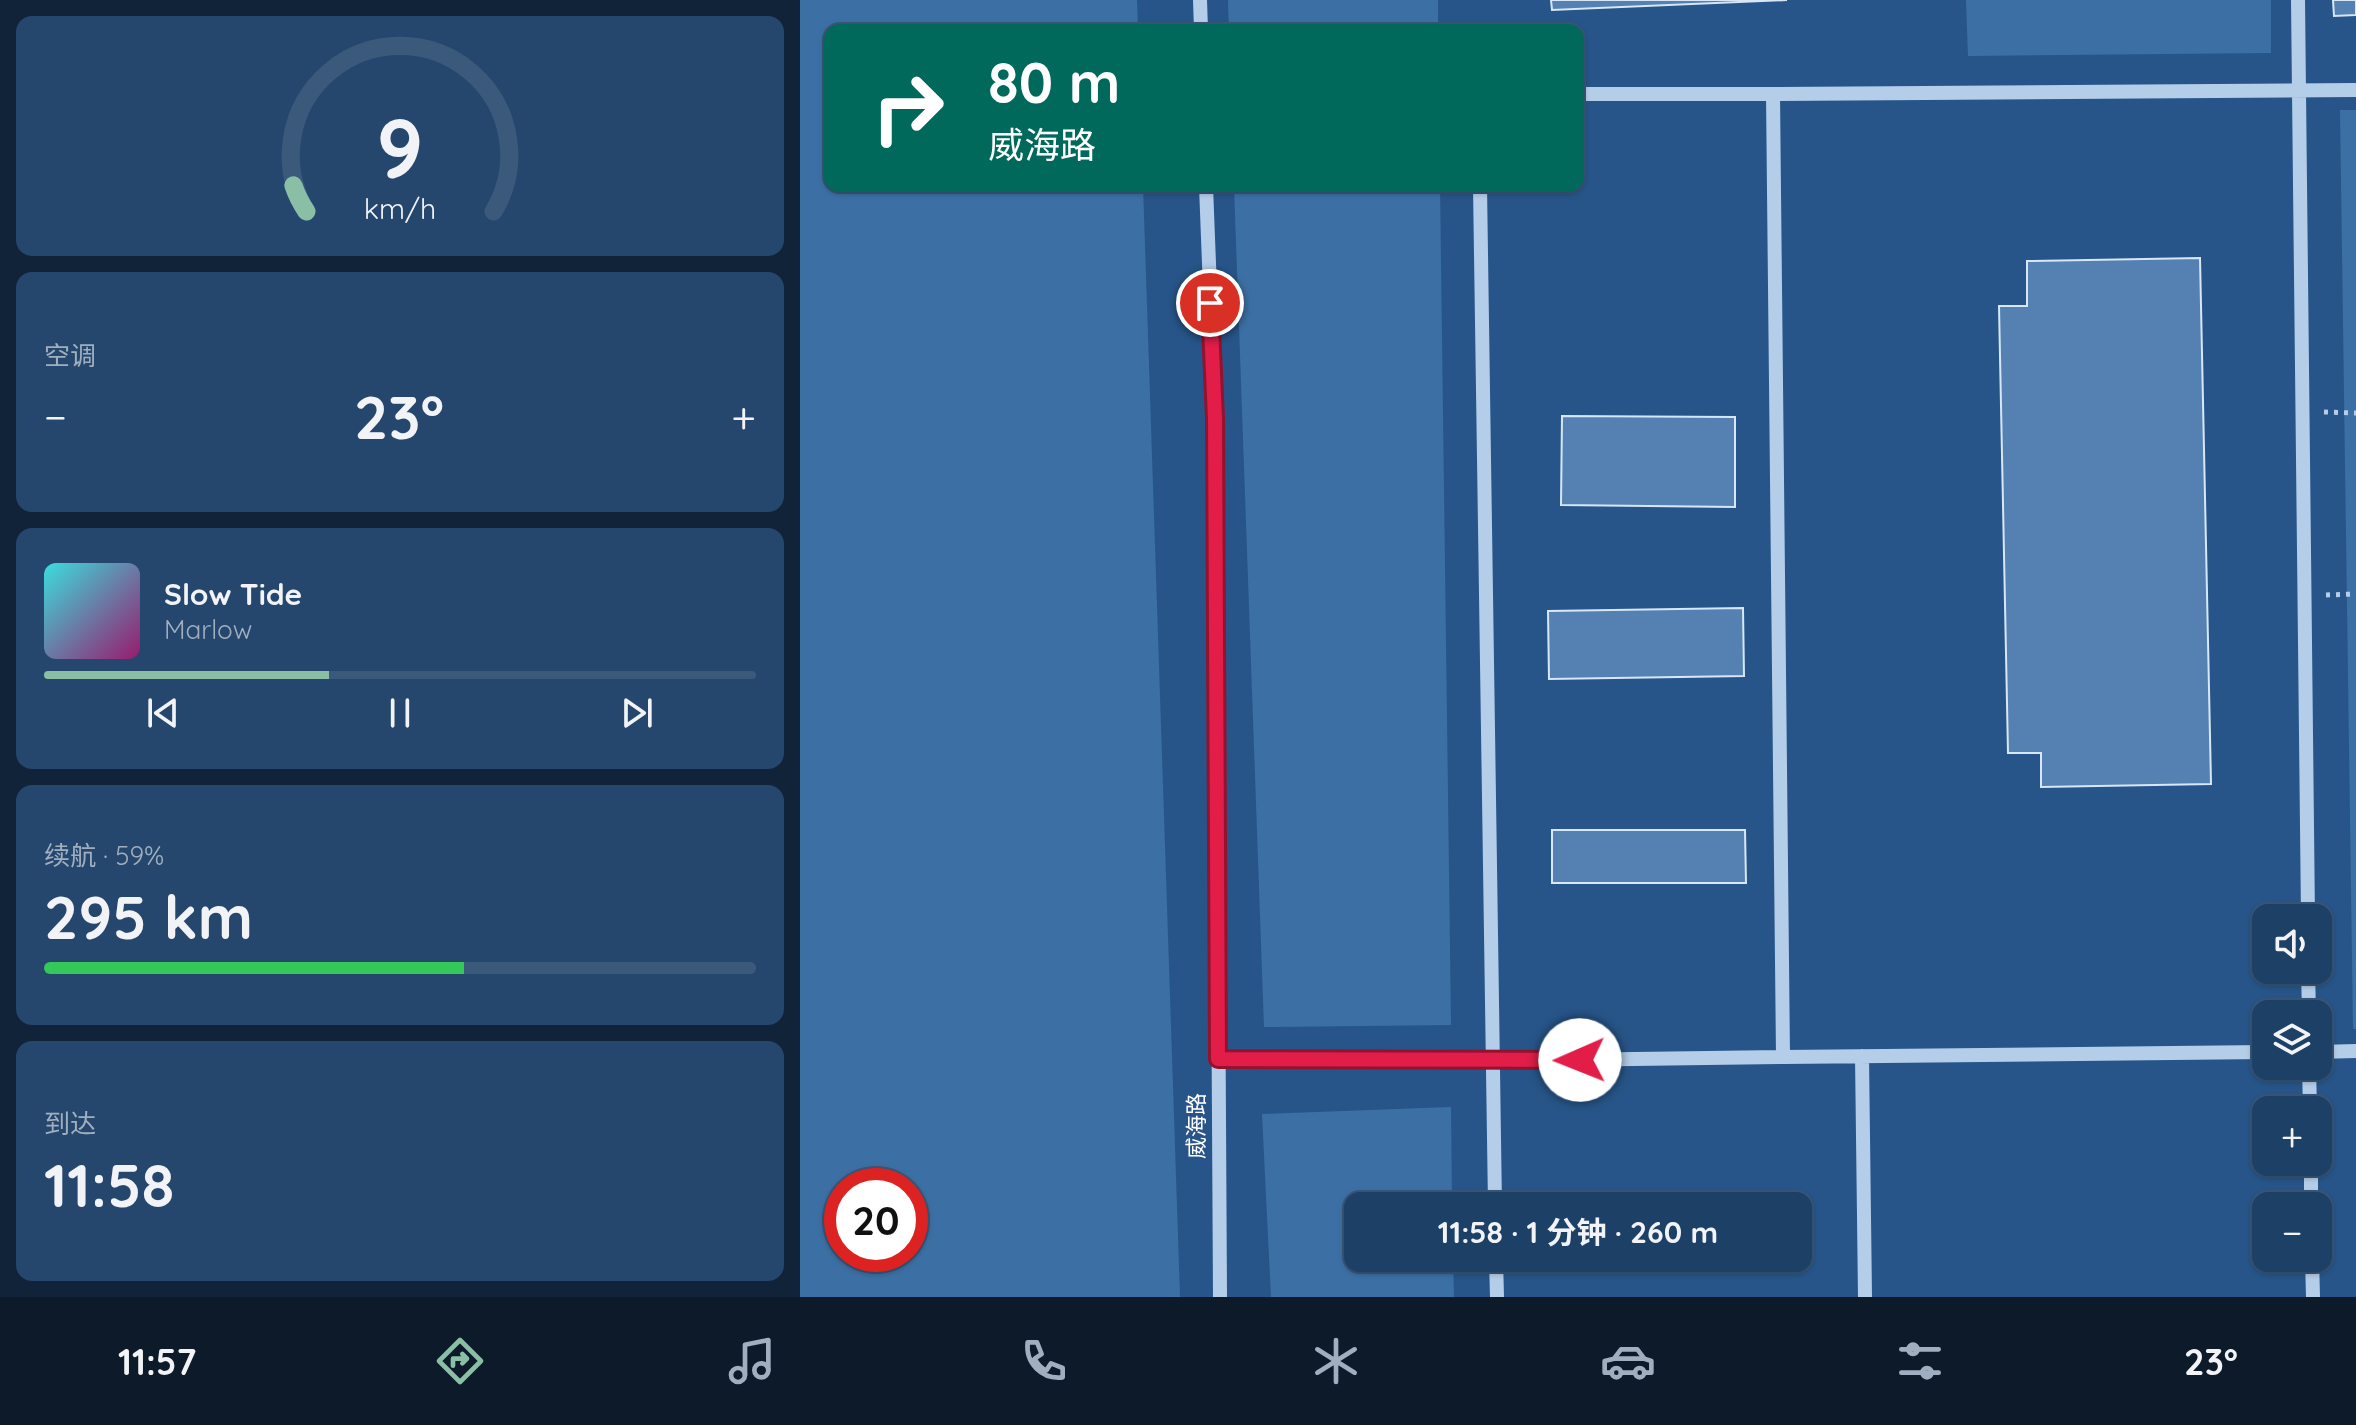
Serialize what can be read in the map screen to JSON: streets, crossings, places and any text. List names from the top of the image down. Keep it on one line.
{"streets":{"street":["威海路"]},"page":{"turn":["80 m","威海路"],"tile":["空调",["续航 · 59%","295 km"],["到达","11:58"]],"heat":["−","23°","+"],"song":["Slow Tide","Marlow"],"map_buttons":["+","−"],"limit":"20","trip":"11:58 · 1 分钟 · 260 m","tabs":["11:57","23°"],"gauge":["9","km/h"]}}
